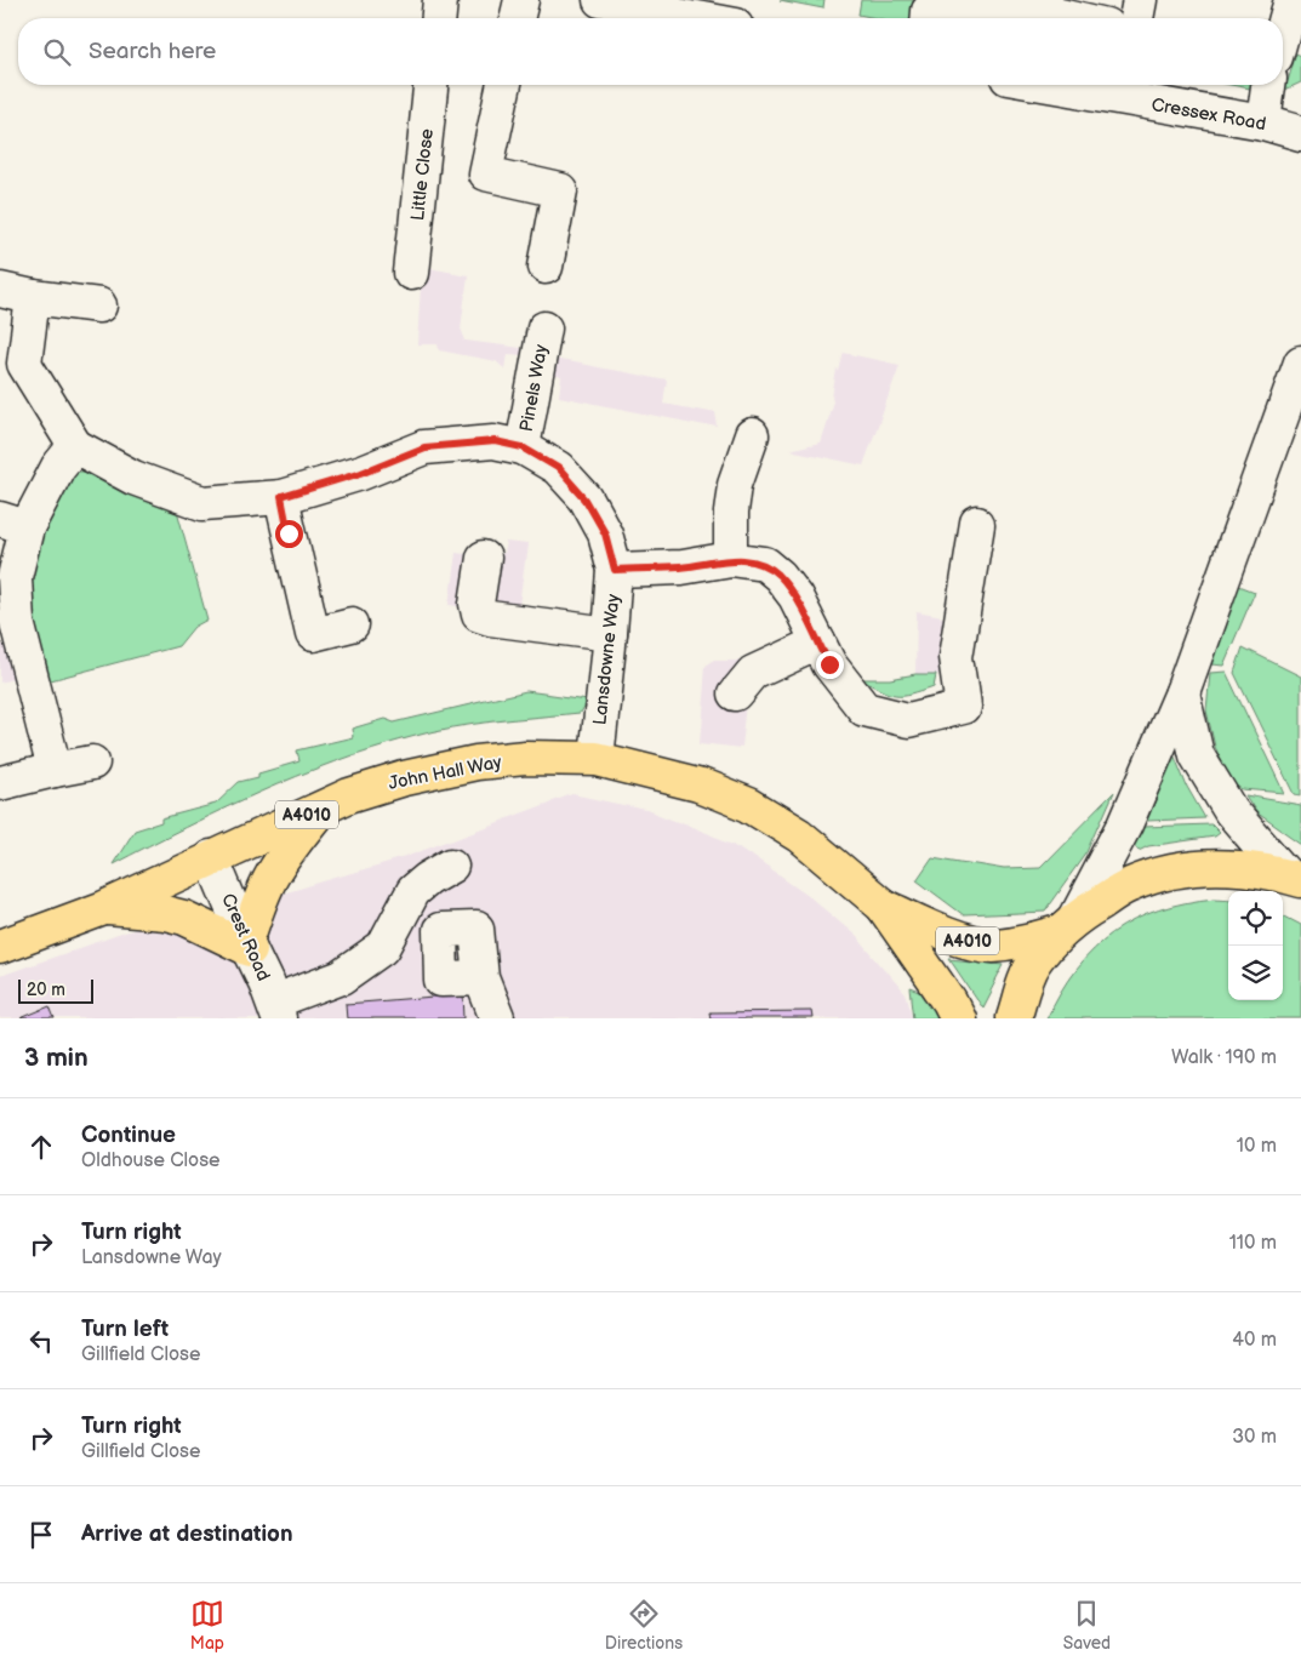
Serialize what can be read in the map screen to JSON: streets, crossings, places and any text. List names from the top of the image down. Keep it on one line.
{"streets":{"highway":["John Hall Way","A4010"],"street":["Cressex Road","Little Close","Pinels Way","Lansdowne Way","Crest Road"]},"crossings":[["Pinels Way","Lansdowne Way"],["Lansdowne Way","John Hall Way"],["John Hall Way","Crest Road"]],"scale_bar":"20 m","page":{"search":"Search here","scale":"20 m","heading":["3 min","Walk · 190 m"],"list":[["Continue","Oldhouse Close","10 m"],["Turn right","Lansdowne Way","110 m"],["Turn left","Gillfield Close","40 m"],["Turn right","Gillfield Close","30 m"],"Arrive at destination"],"nav":["Map","Directions","Saved"]}}
